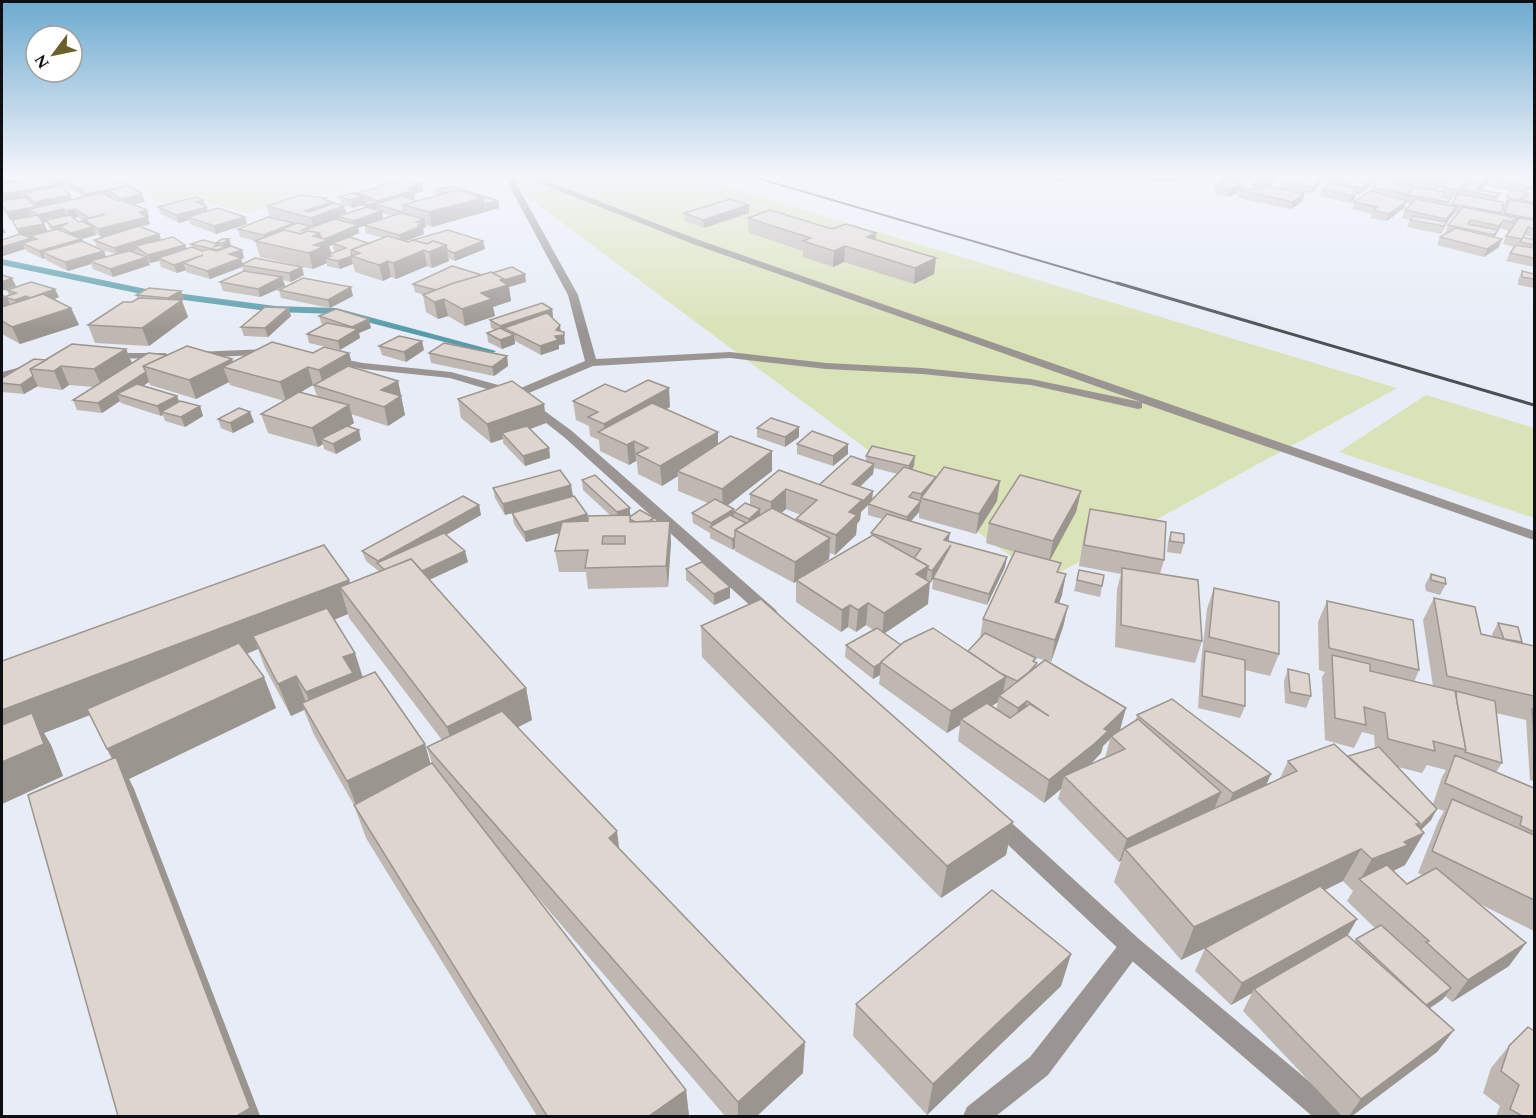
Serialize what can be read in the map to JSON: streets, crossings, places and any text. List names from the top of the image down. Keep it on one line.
{"north":"bottom left"}
